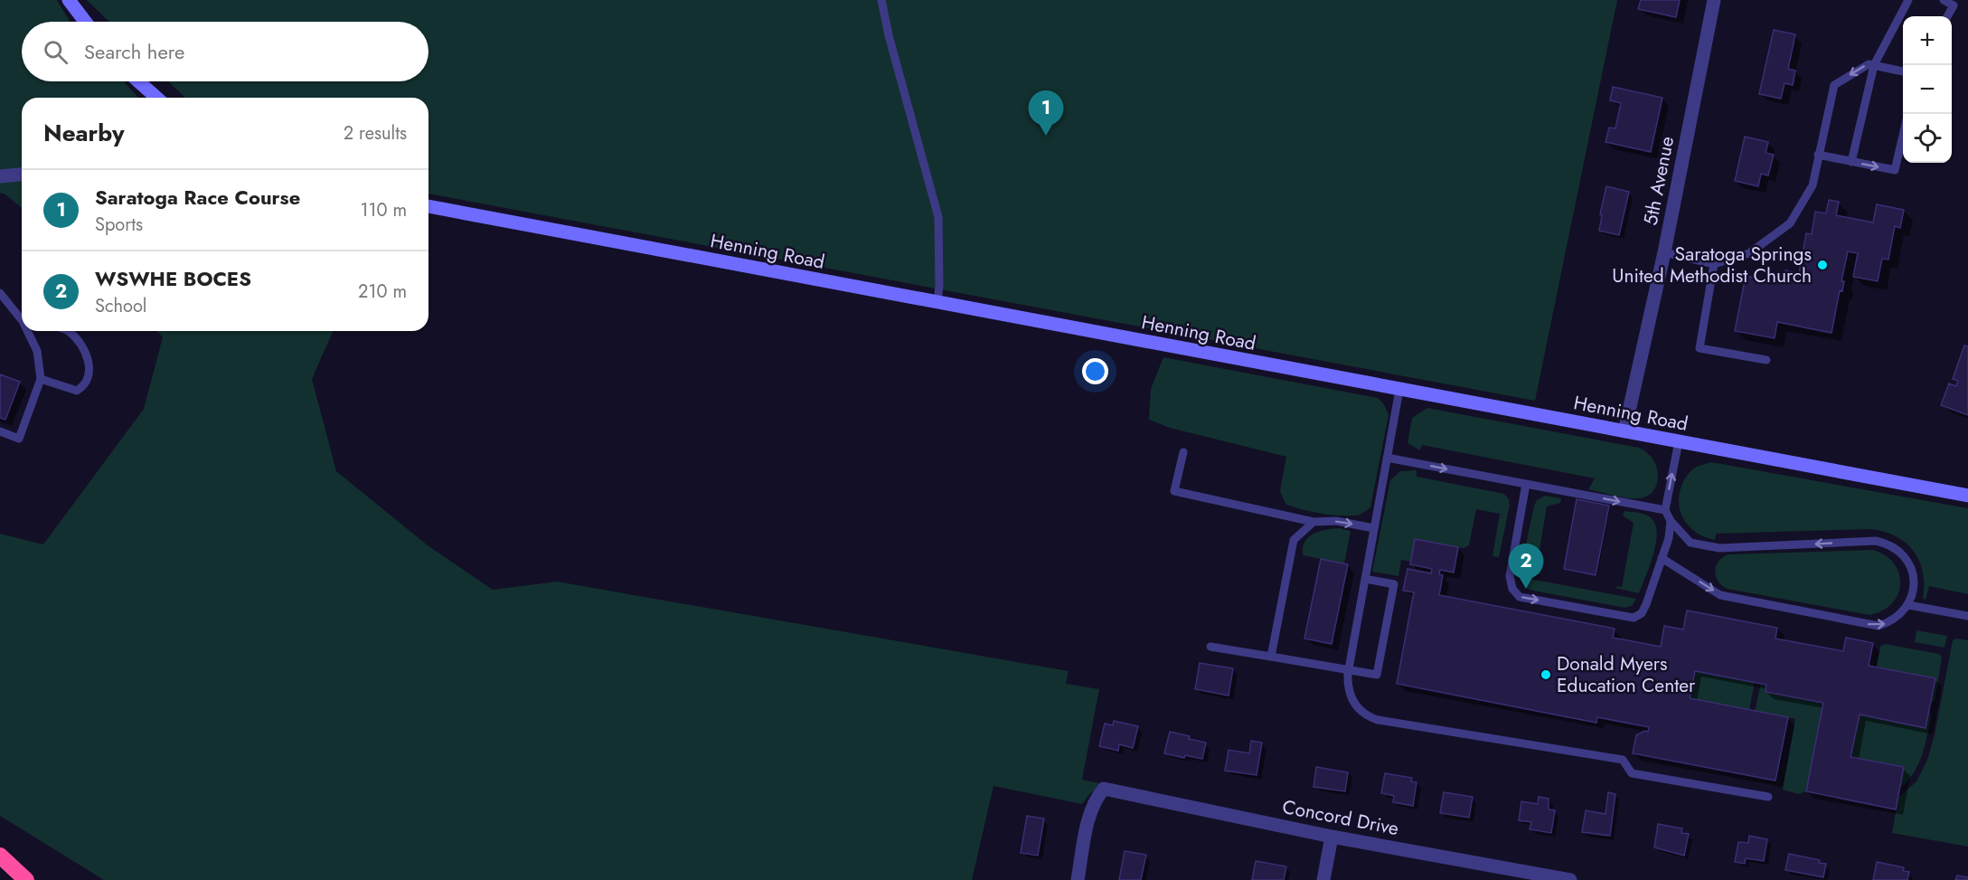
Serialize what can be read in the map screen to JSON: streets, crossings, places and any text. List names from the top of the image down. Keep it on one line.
{"streets":{"street":["5th Avenue","Henning Road","Concord Drive"]},"crossings":[["5th Avenue","Henning Road"]],"places":["Saratoga Springs United Methodist Church","Donald Myers Education Center"],"page":{"map_buttons":["+","−"],"search":"Search here","pins":["1","2"],"heading":["Nearby","2 results"],"list":[{"mark":"1","name":"Saratoga Race Course","note":"Sports","value":"110 m"},{"mark":"2","name":"WSWHE BOCES","note":"School","value":"210 m"}]}}
